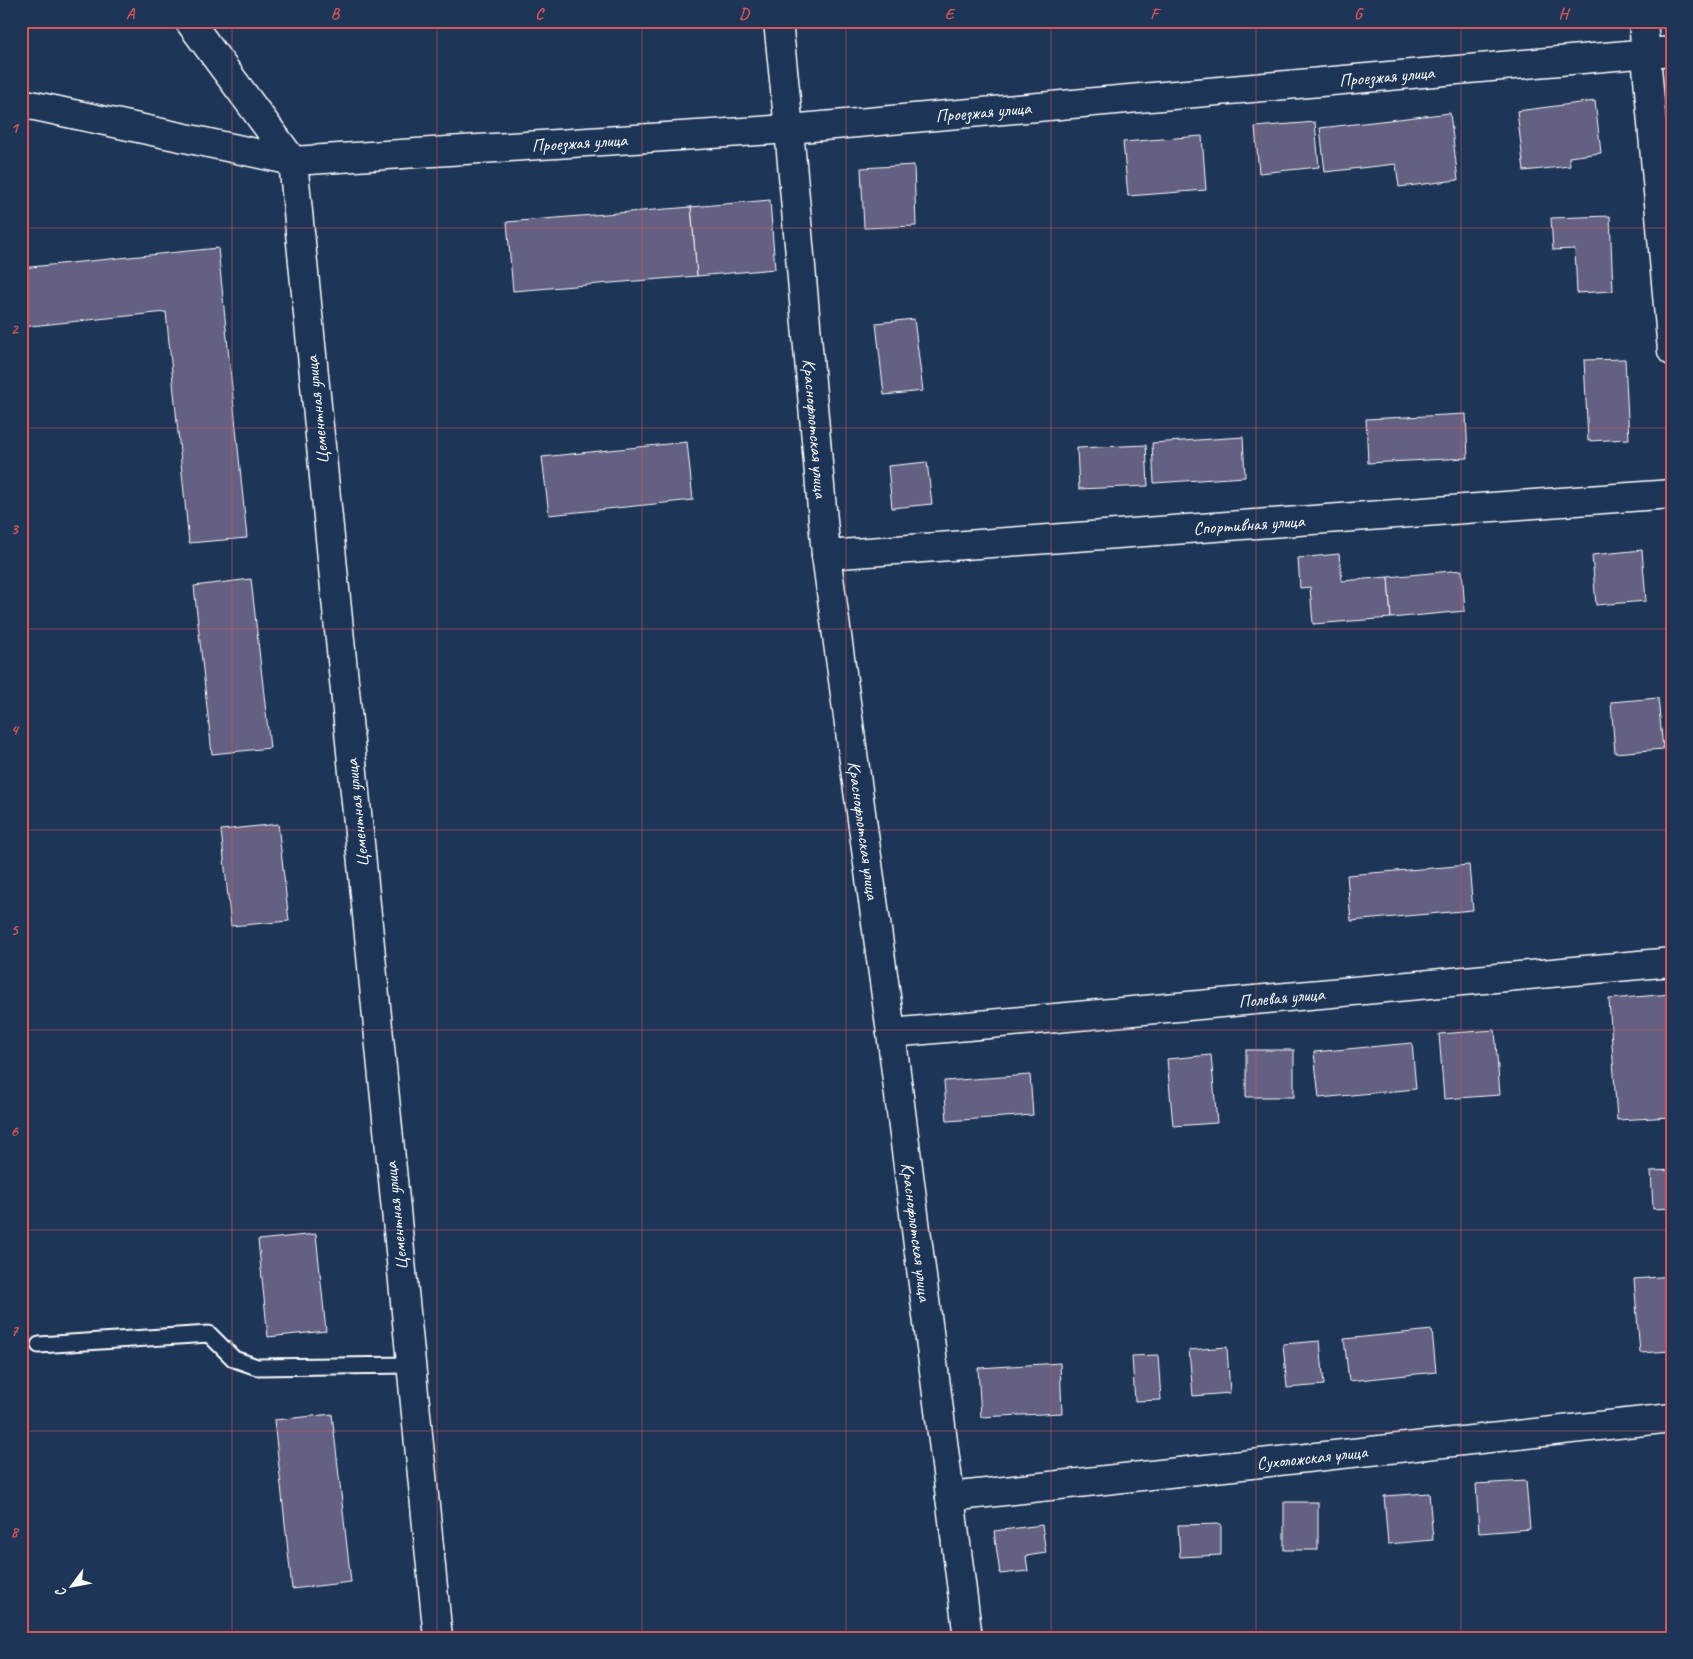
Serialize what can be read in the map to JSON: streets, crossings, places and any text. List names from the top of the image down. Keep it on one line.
{"streets":{"street":["Проезжая улица","Цементная улица","Краснофлотская улица","Спортивная улица","Полевая улица","Сухоложская улица"]},"crossings":[["Проезжая улица","Цементная улица"],["Проезжая улица","Краснофлотская улица"],["Краснофлотская улица","Спортивная улица"],["Краснофлотская улица","Полевая улица"],["Краснофлотская улица","Сухоложская улица"]],"north":"bottom left","grid":{"columns":["A","B","C","D","E","F","G","H"],"rows":["1","2","3","4","5","6","7","8"]}}
